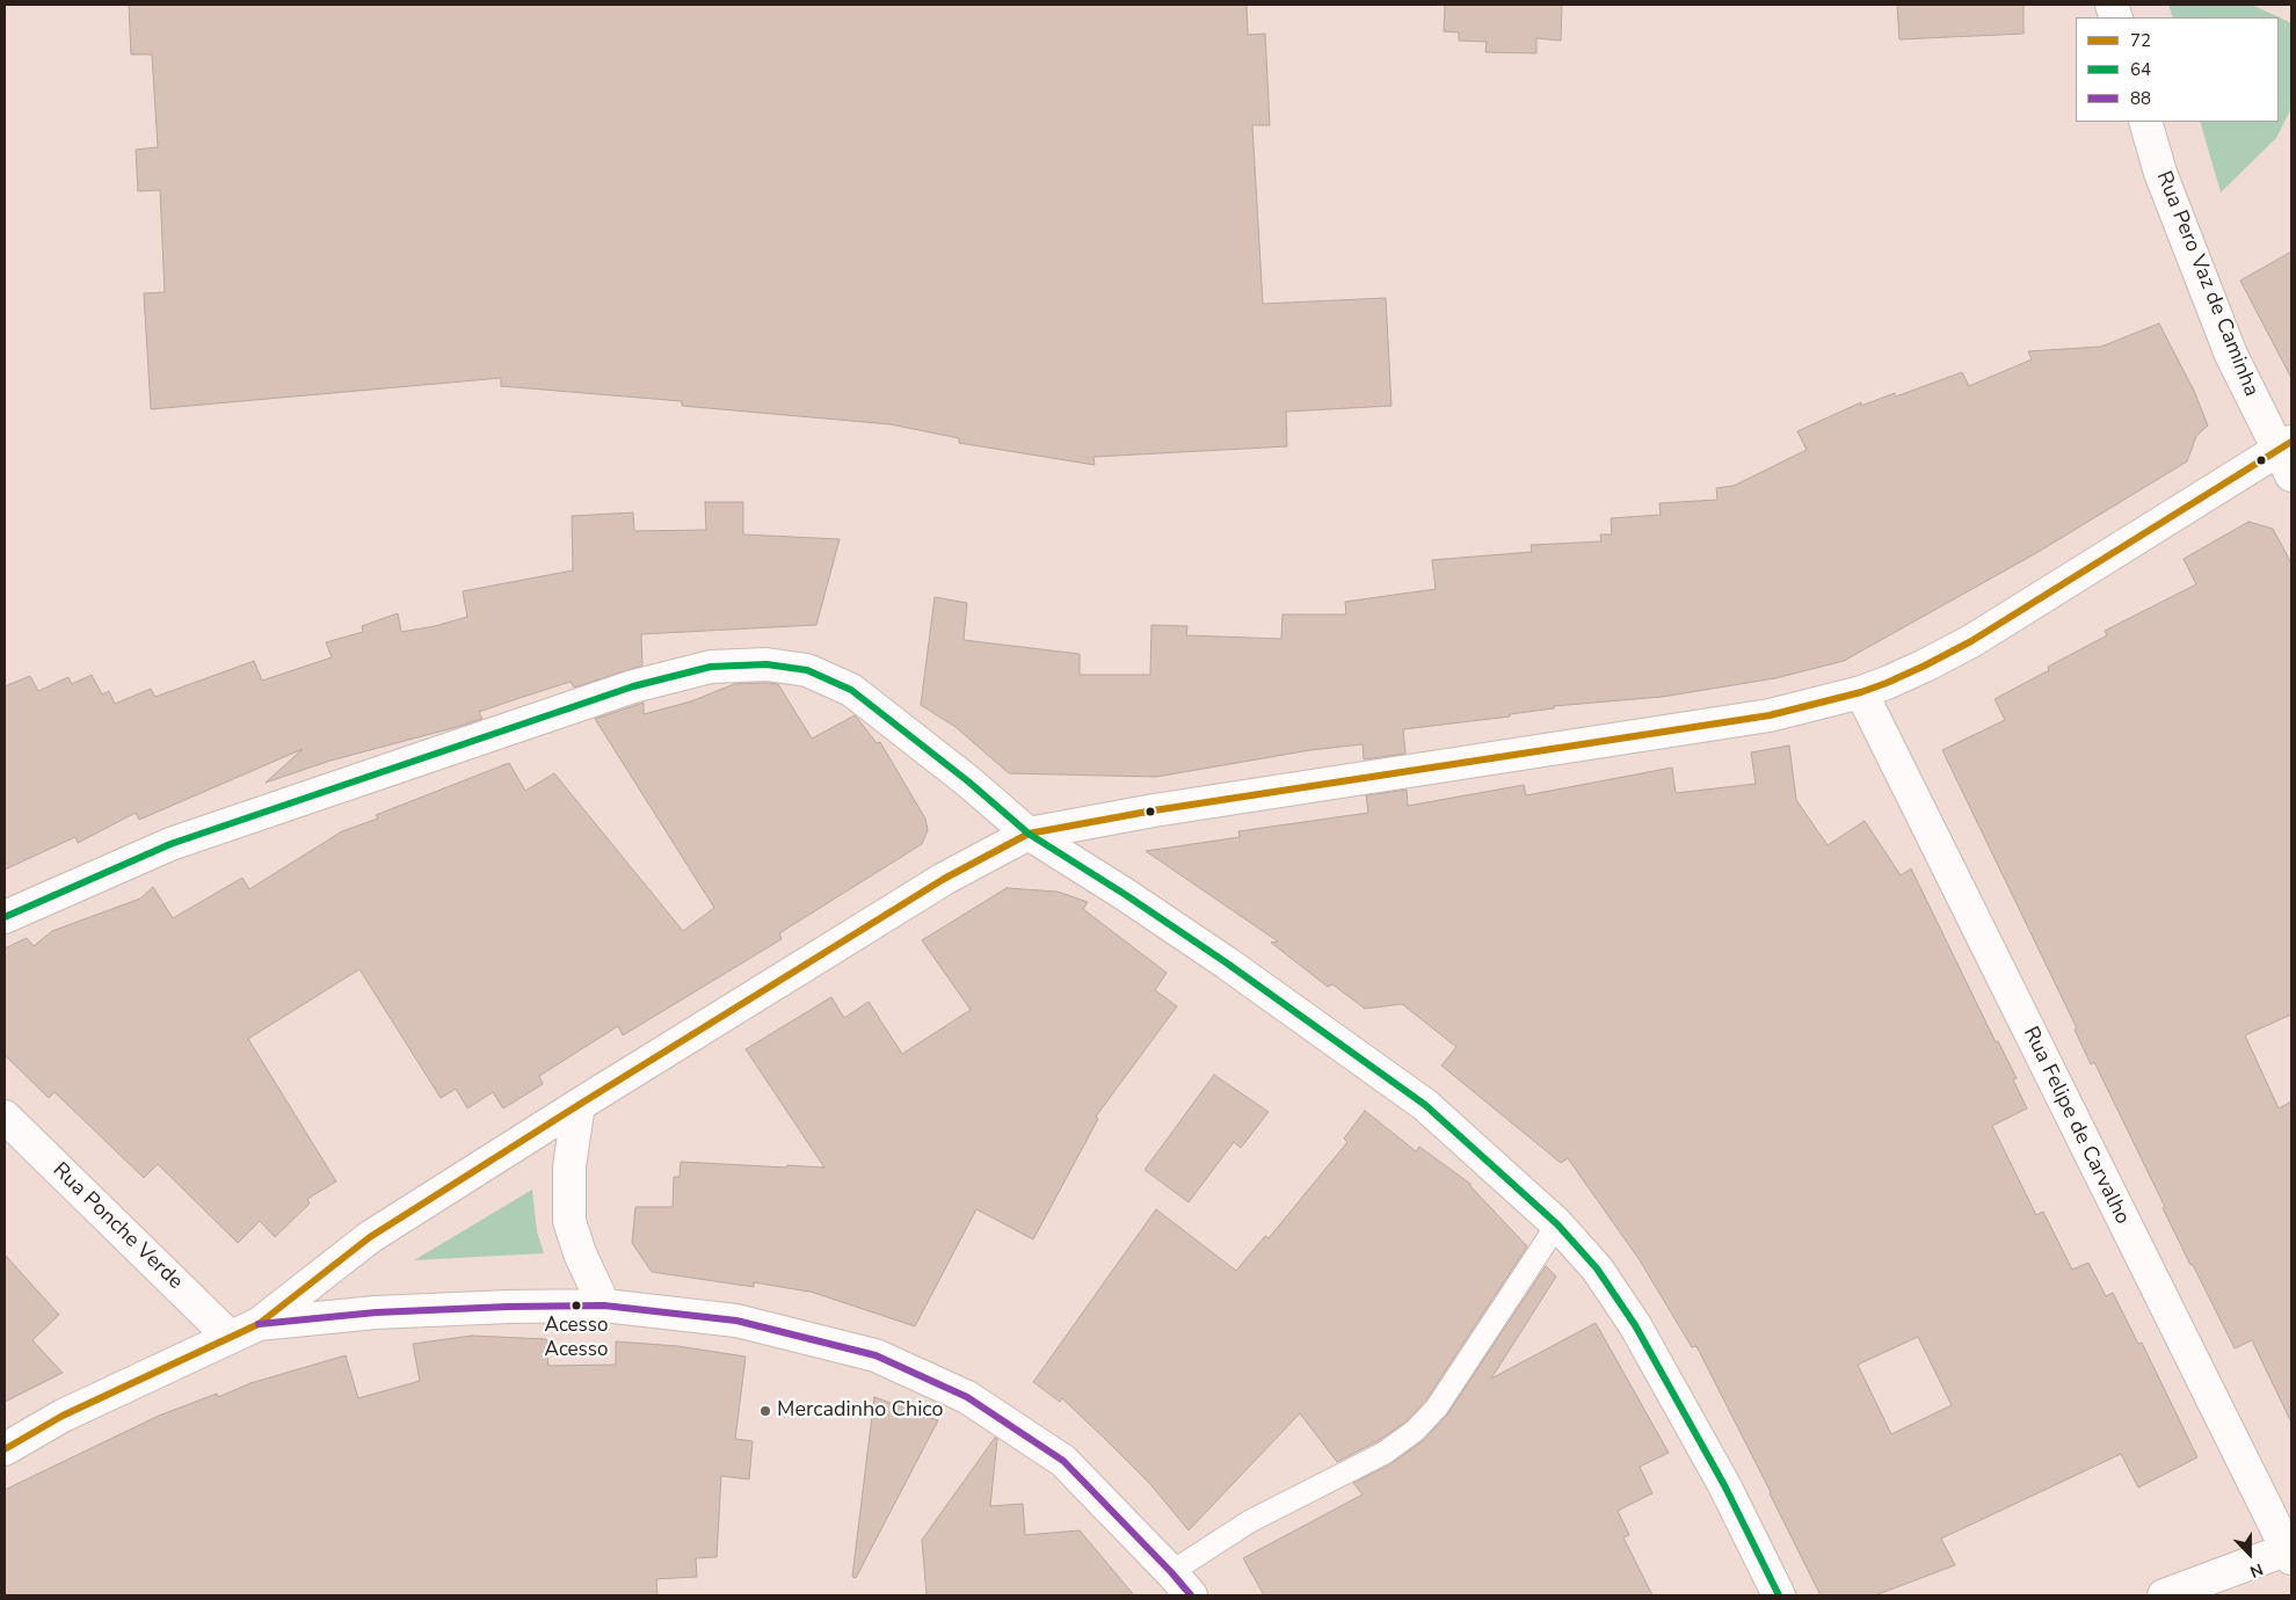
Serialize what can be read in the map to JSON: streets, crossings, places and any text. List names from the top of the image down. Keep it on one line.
{"streets":{"street":["Rua Pero Vaz de Caminha","Rua Felipe de Carvalho","Rua Ponche Verde"]},"places":["Acesso Acesso","Mercadinho Chico"],"lines":["transit line 72","transit line 64","transit line 88"],"legend":["72","64","88"],"north":"bottom"}
